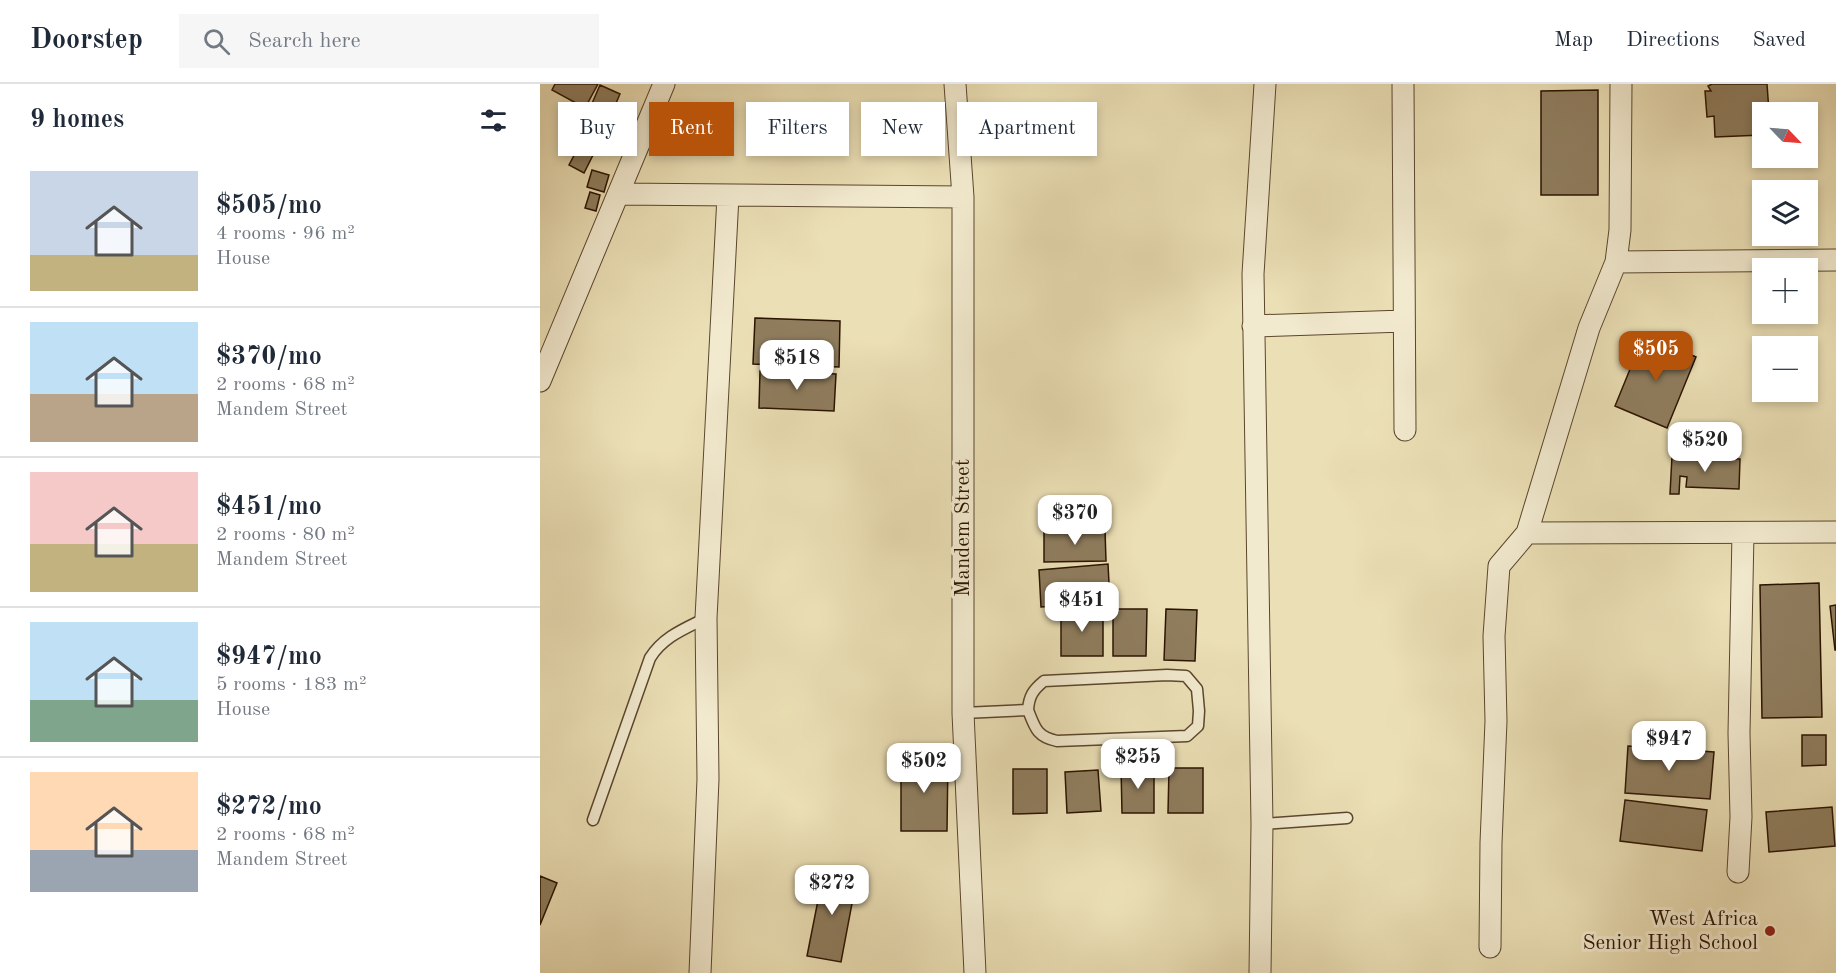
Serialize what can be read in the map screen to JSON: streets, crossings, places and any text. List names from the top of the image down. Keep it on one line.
{"streets":{"street":["Mandem Street"]},"places":["West Africa Senior High School"],"north":"bottom right","page":{"header":"Doorstep","search":"Search here","nav":["Map","Directions","Saved"],"heading":"9 homes","map_buttons":["+","−"],"chip":["Buy","Rent","Filters","New","Apartment"],"list":[{"name":"$505/mo","note":"4 rooms · 96 m² · House"},{"name":"$370/mo","note":"2 rooms · 68 m² · Mandem Street"},{"name":"$451/mo","note":"2 rooms · 80 m² · Mandem Street"},{"name":"$947/mo","note":"5 rooms · 183 m² · House"},{"name":"$272/mo","note":"2 rooms · 68 m² · Mandem Street"}],"price":["$505","$518","$520","$370","$451","$947","$255","$502","$272"]}}
